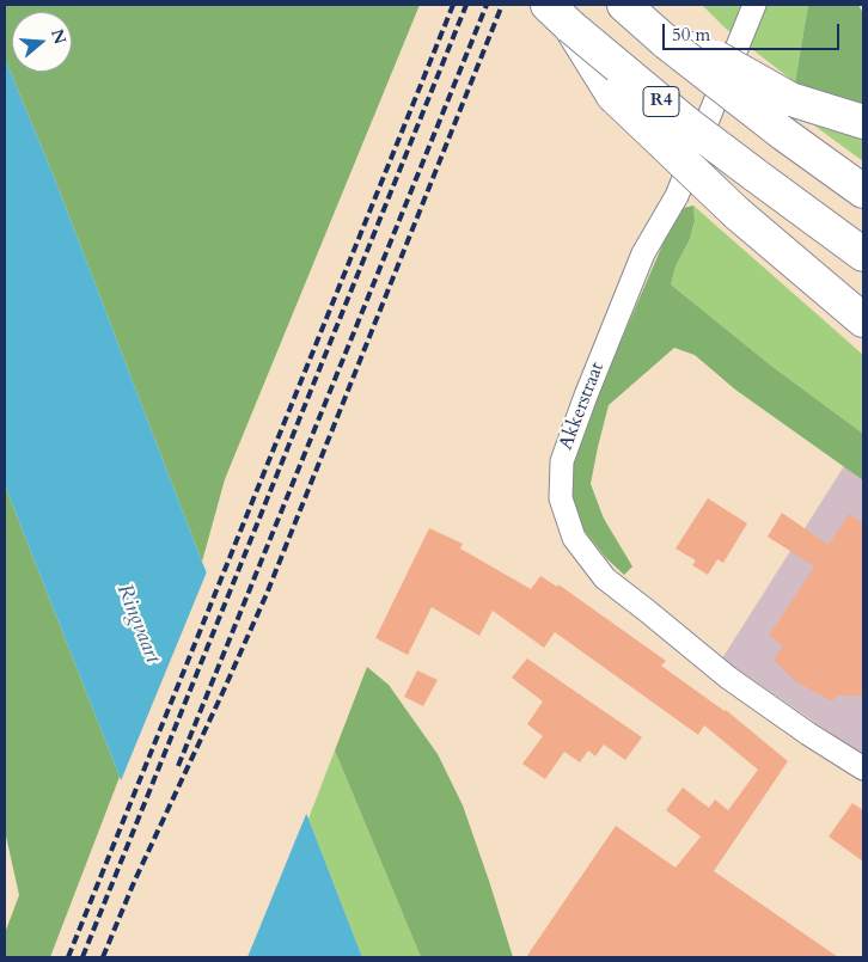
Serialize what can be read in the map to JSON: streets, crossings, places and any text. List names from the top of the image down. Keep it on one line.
{"streets":{"highway":["R4"],"street":["Akkerstraat"]},"water":["Ringvaart"],"scale_bar":"50 m","north":"right"}
